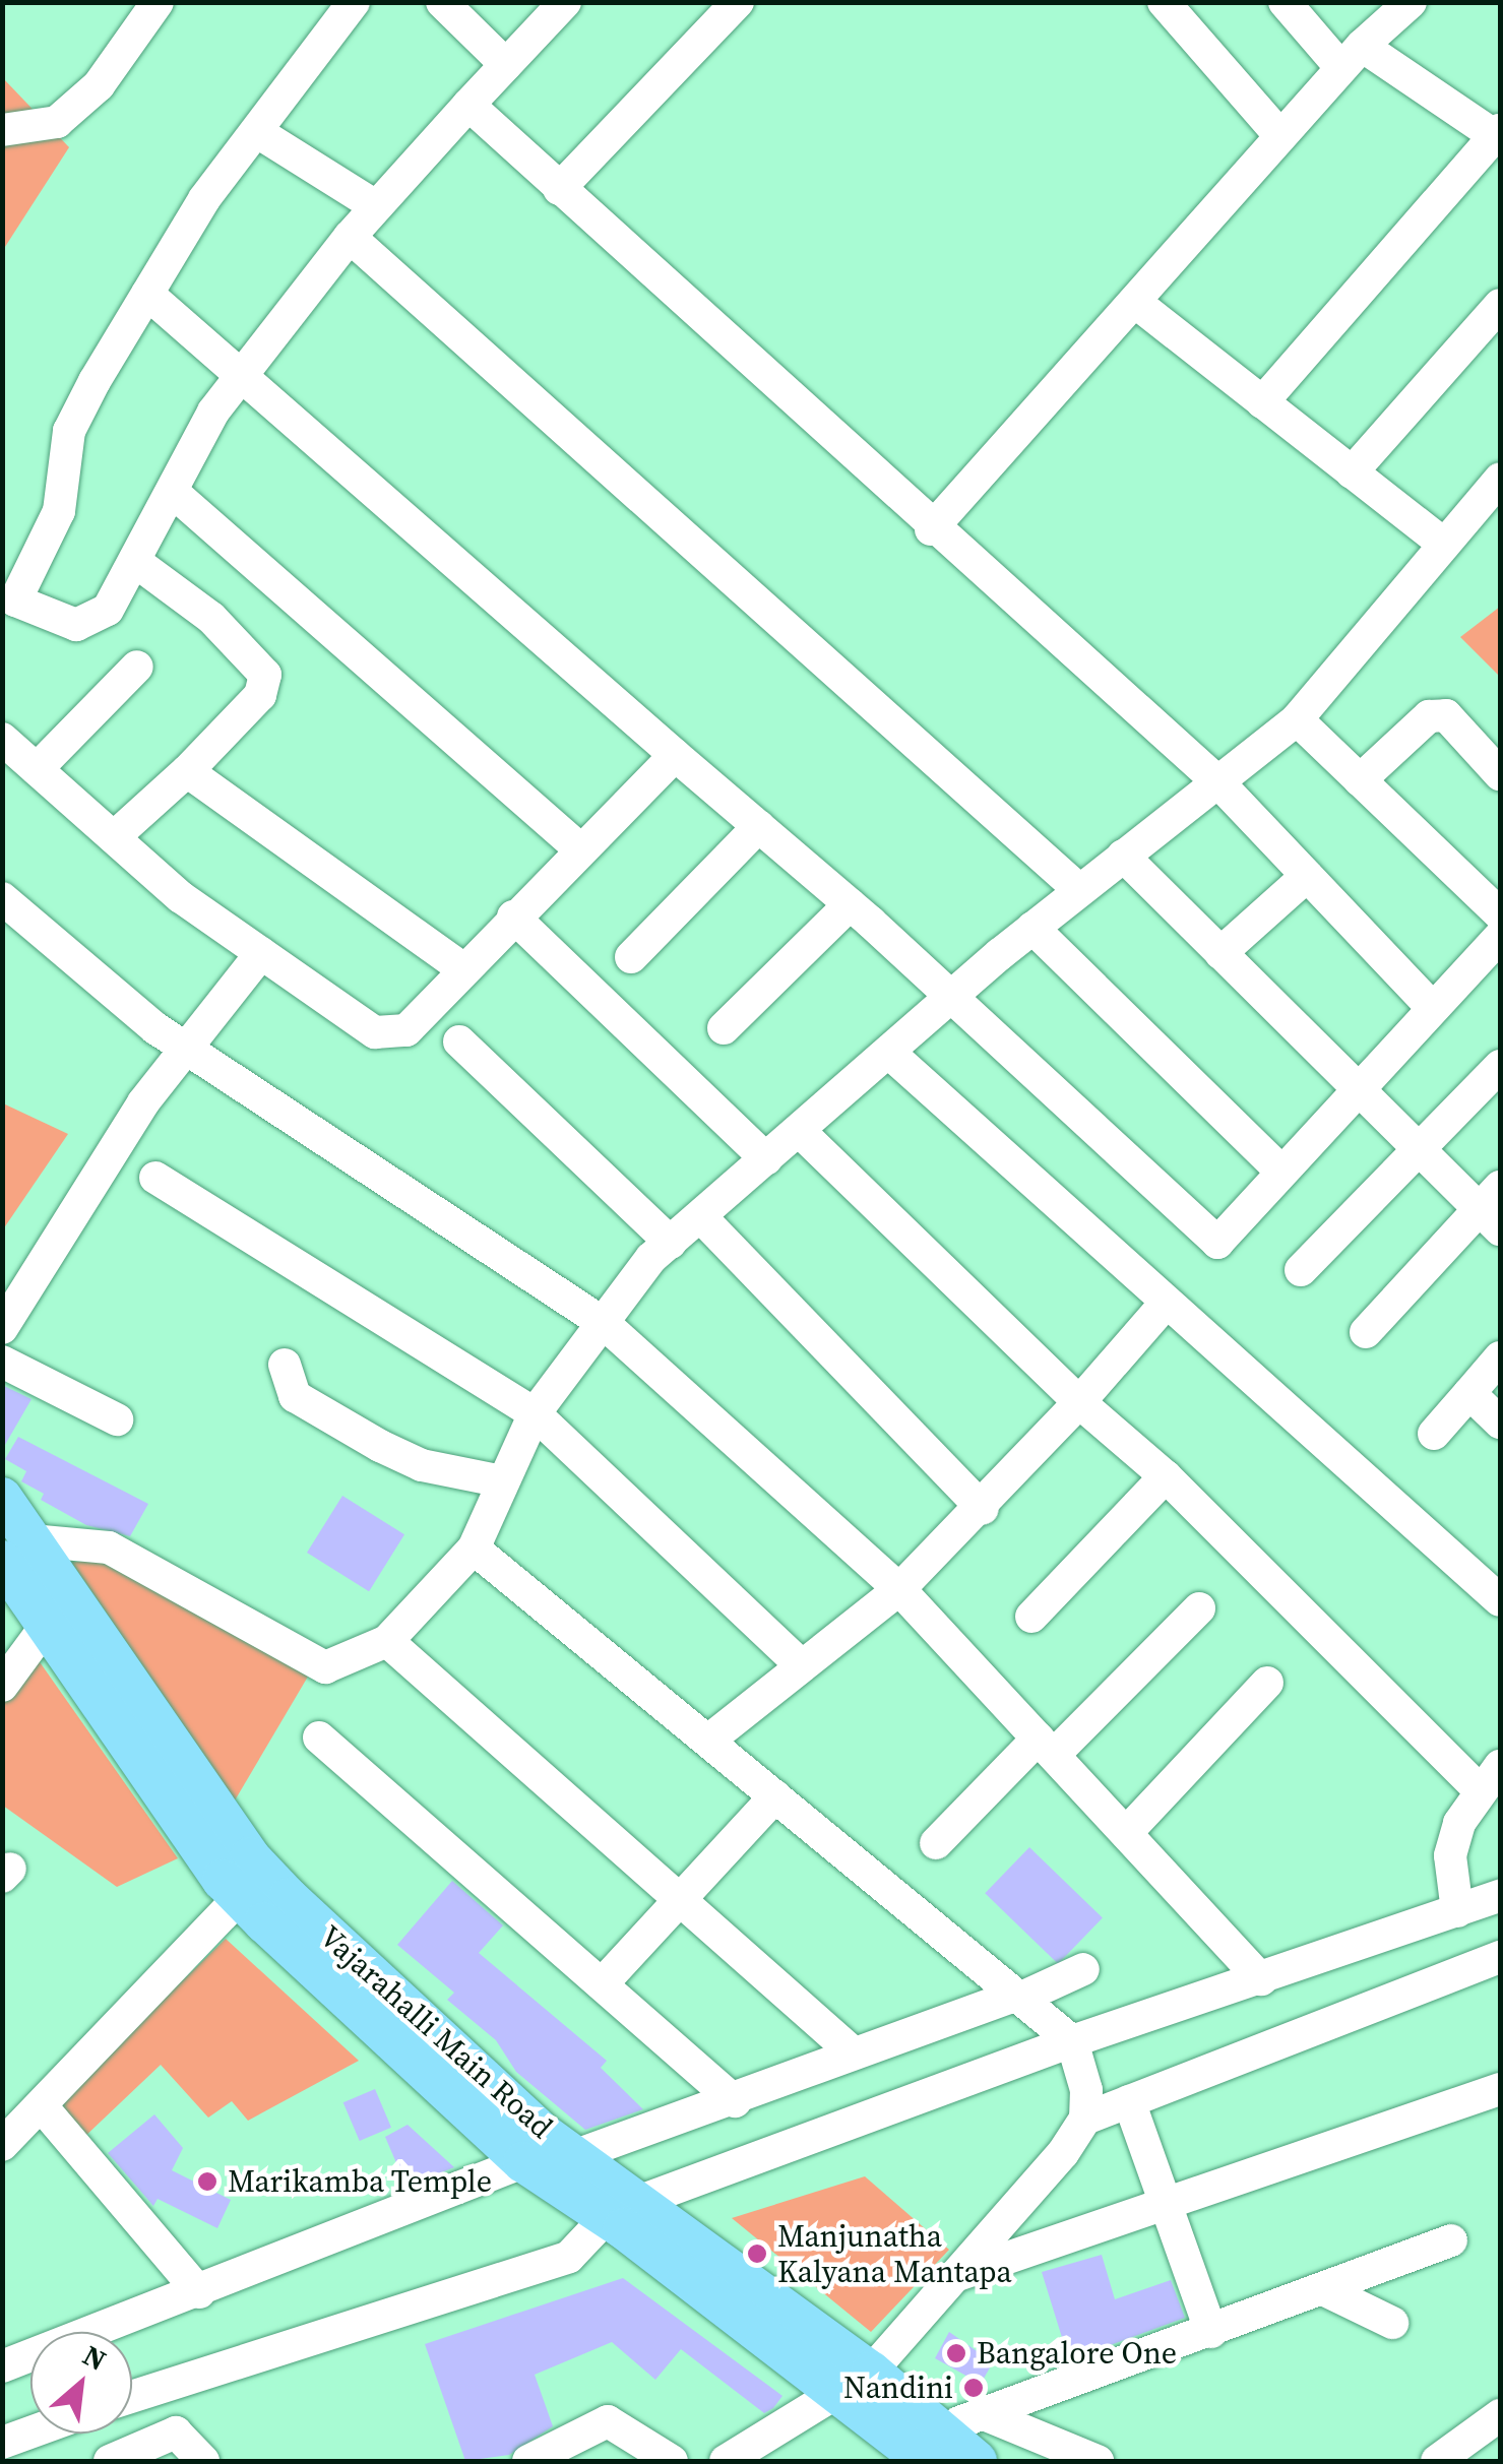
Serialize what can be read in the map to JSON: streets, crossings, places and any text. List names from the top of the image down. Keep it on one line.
{"streets":{"main road":["Vajarahalli Main Road"]},"places":["Marikamba Temple","Manjunatha Kalyana Mantapa","Bangalore One","Nandini"],"north":"top right"}
